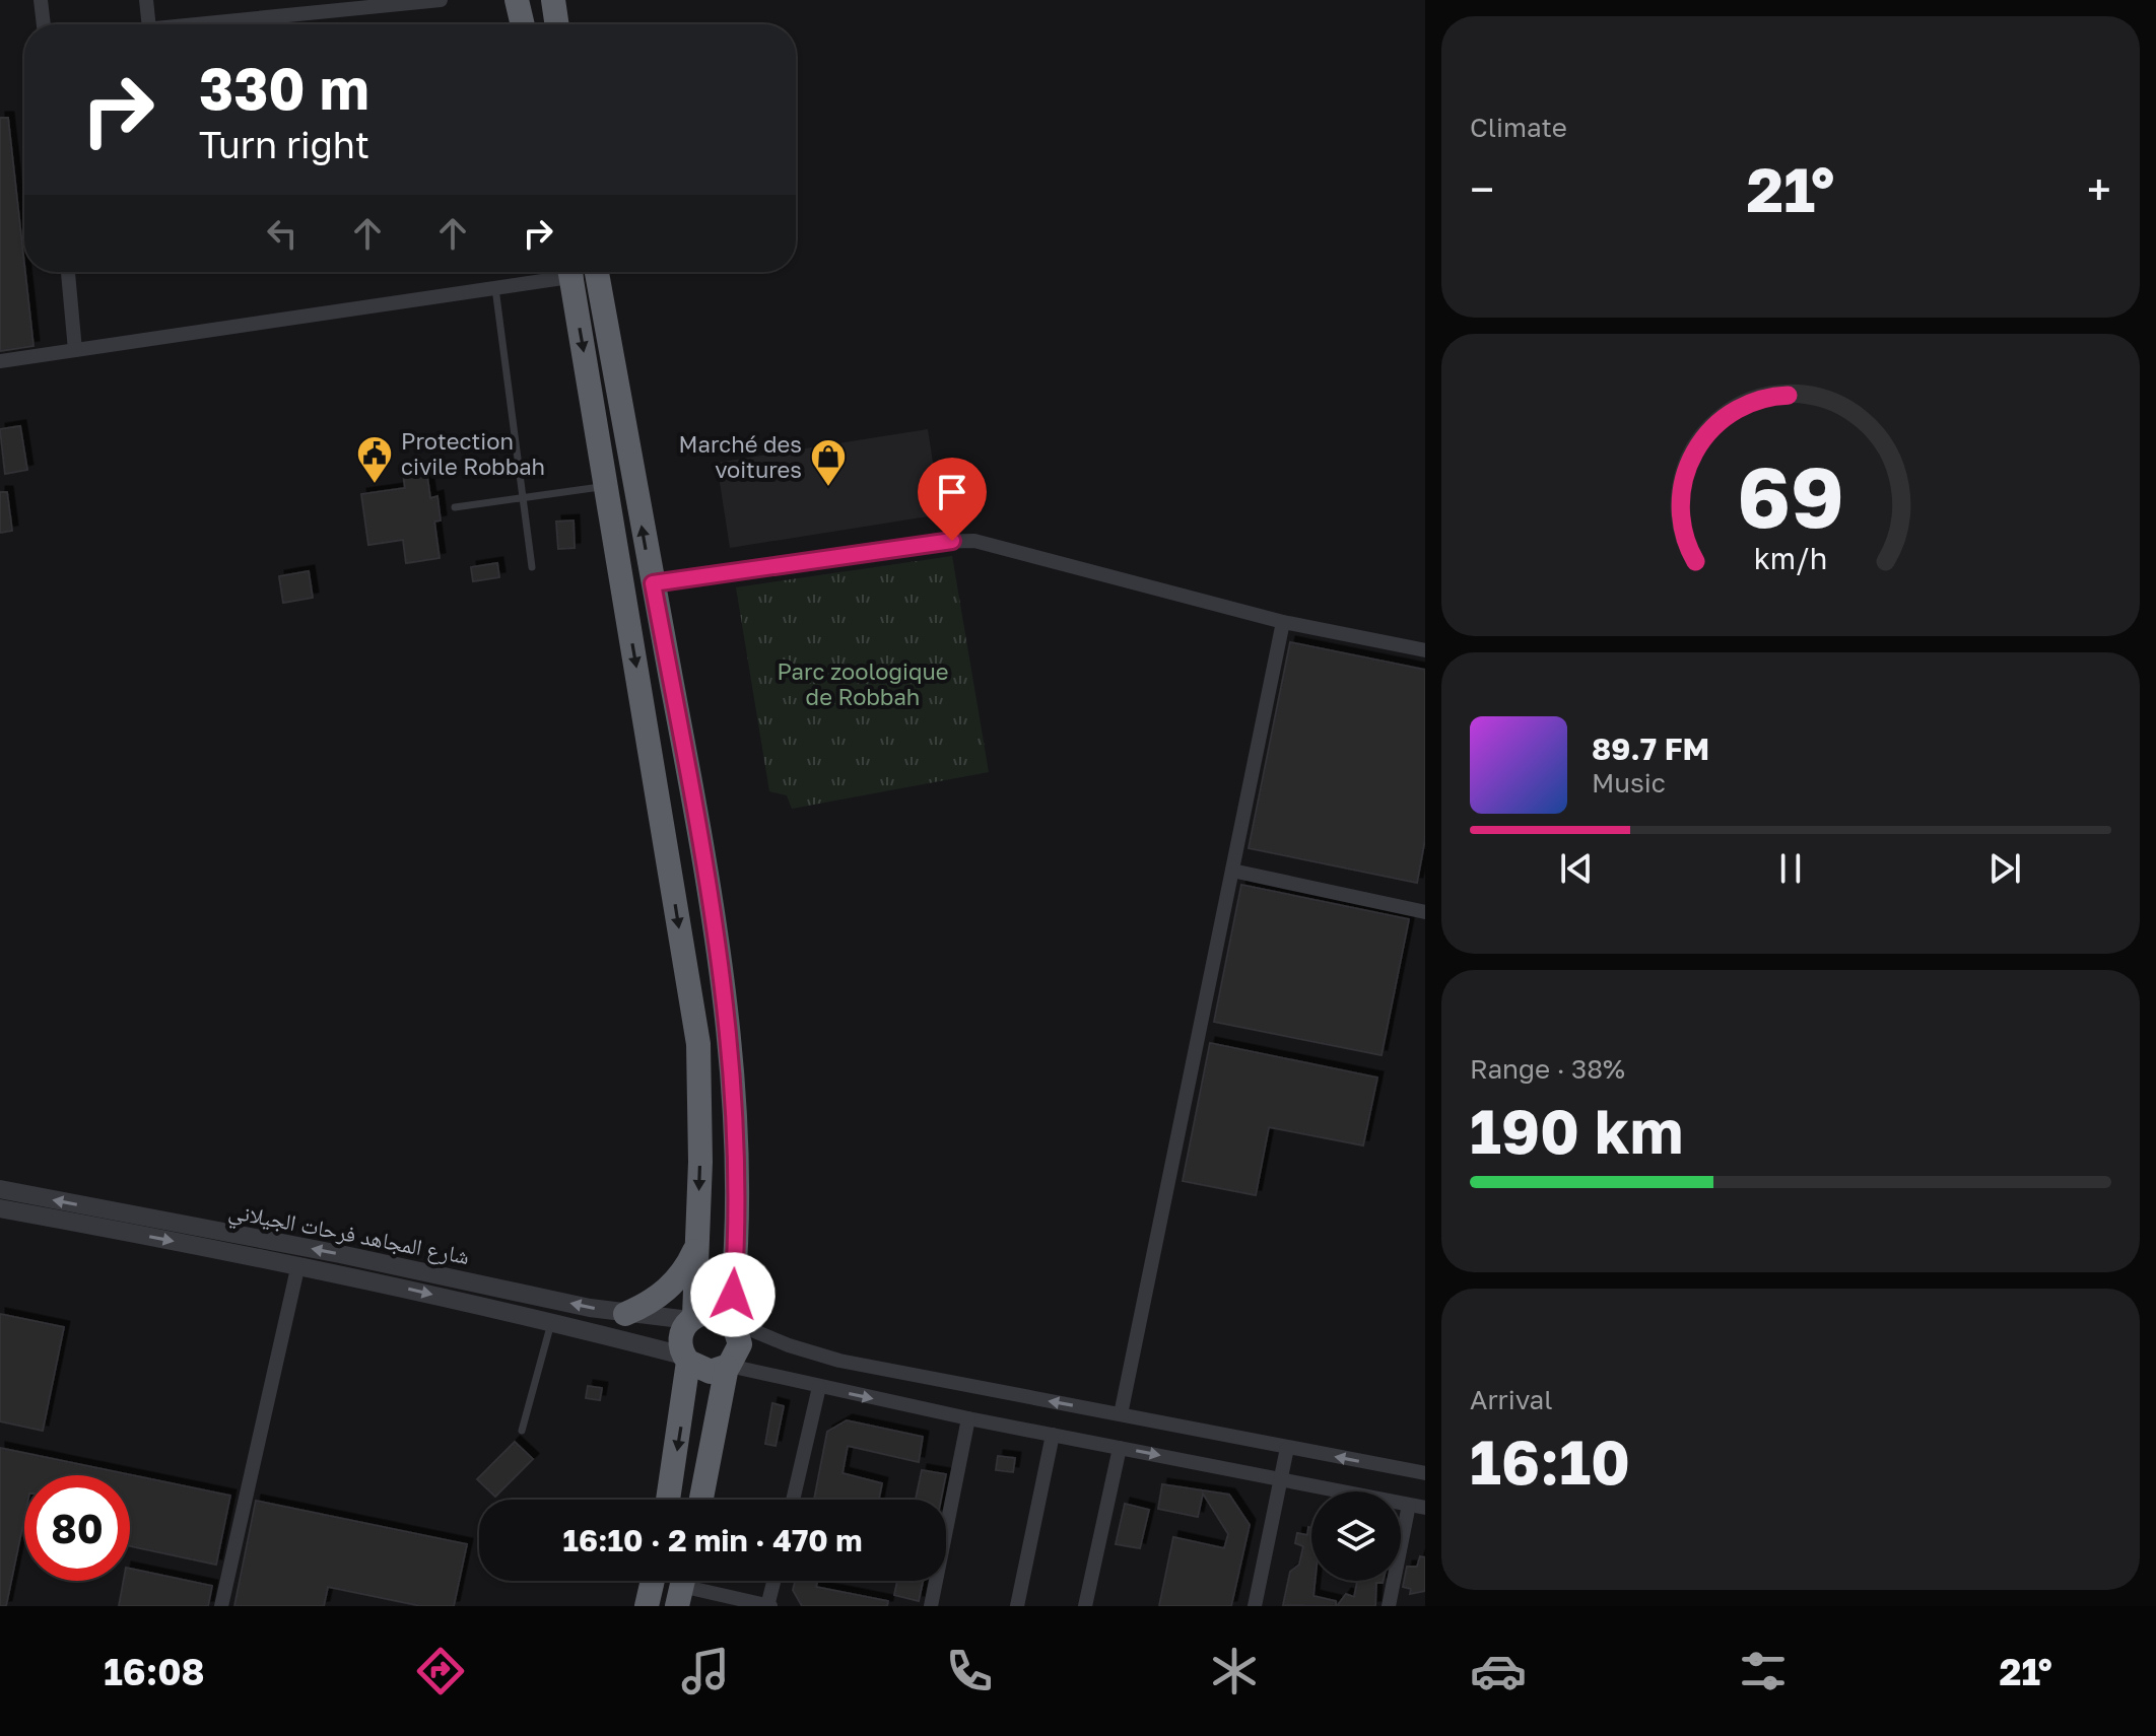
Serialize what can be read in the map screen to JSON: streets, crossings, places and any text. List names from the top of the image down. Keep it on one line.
{"streets":{"street":["شارع المجاهد فرحات الجيلاني"]},"parks":["Parc zoologique de Robbah"],"places":{"public building":["Protection civile Robbah"],"shop":["Marché des voitures"]},"page":{"tile":["Climate",["Range · 38%","190 km"],["Arrival","16:10"]],"turn":["330 m","Turn right"],"heat":["−","21°","+"],"song":["89.7 FM","Music"],"limit":"80","trip":"16:10 · 2 min · 470 m","tabs":["16:08","21°"],"gauge":["69","km/h"]}}
